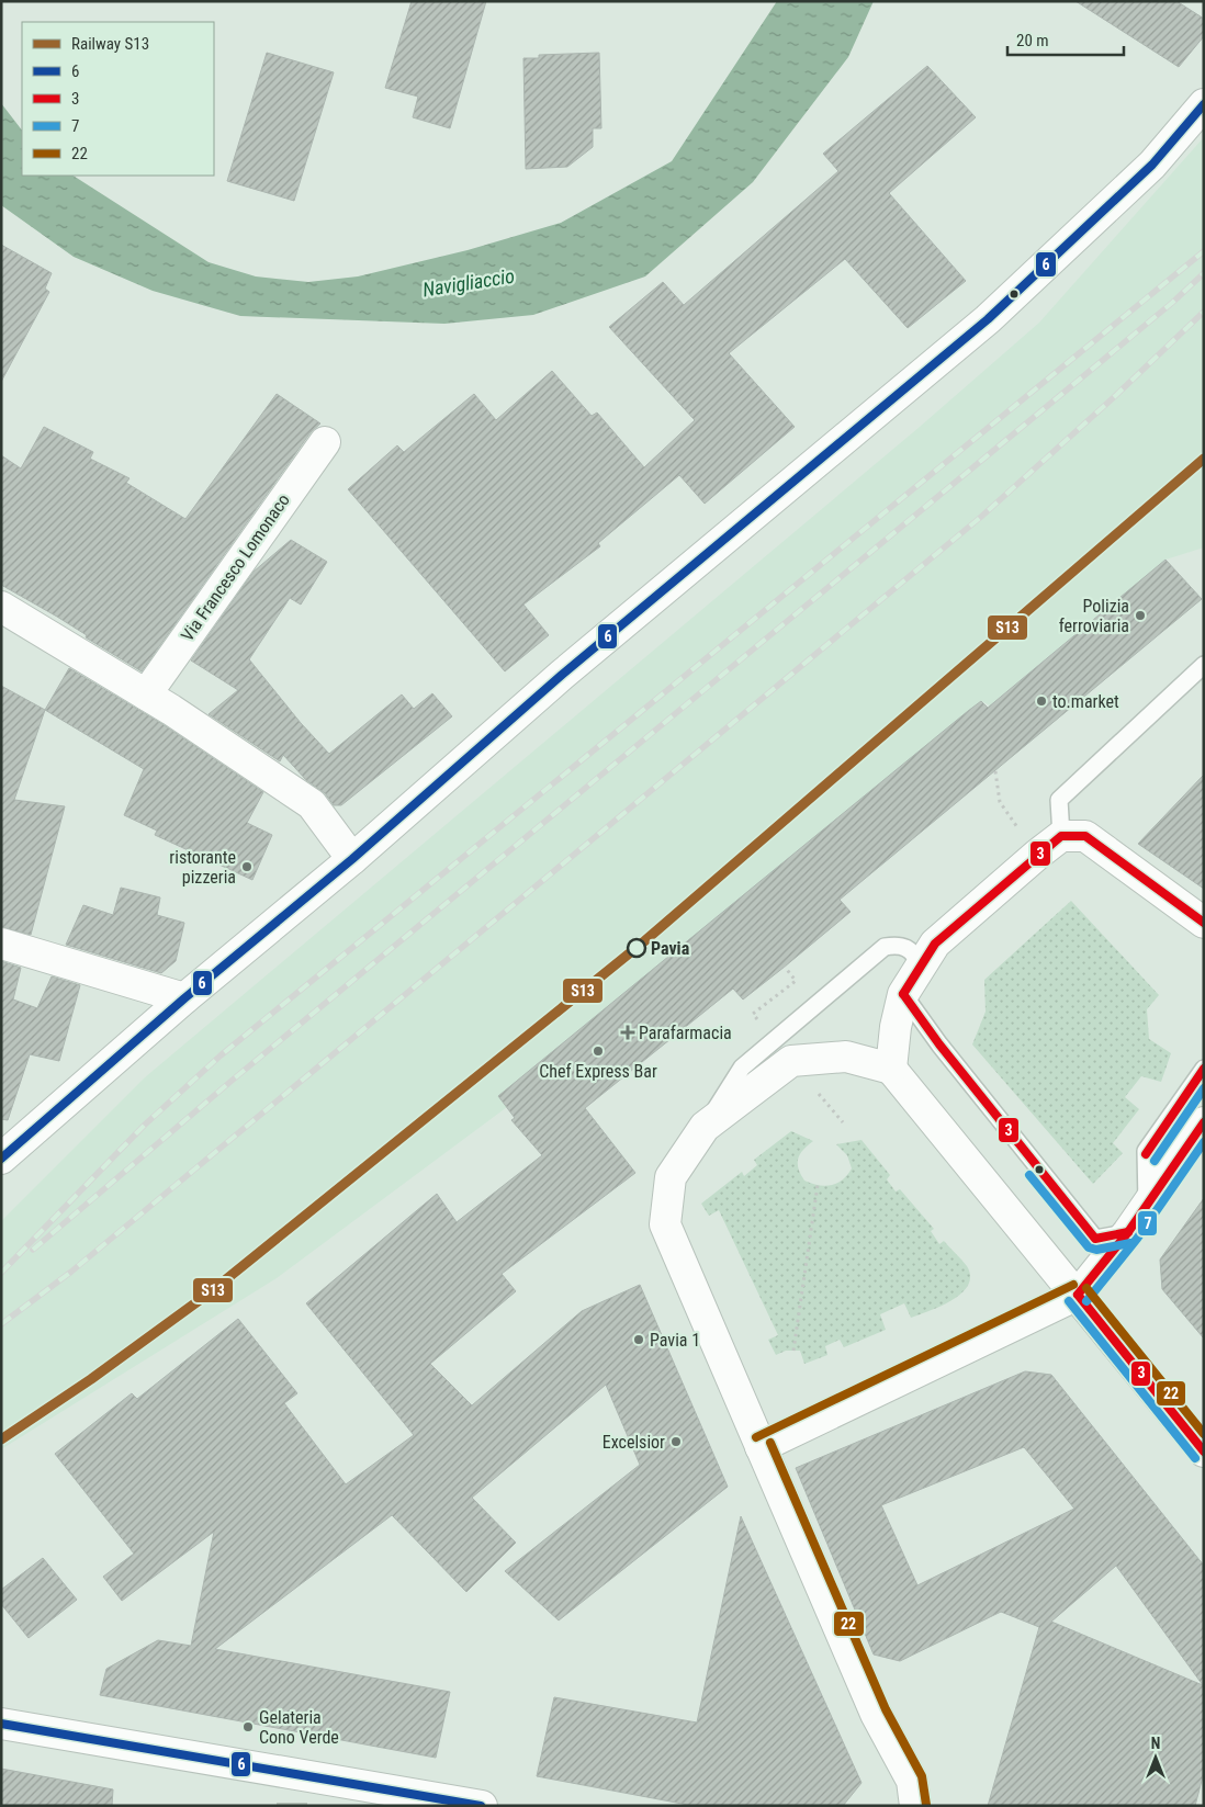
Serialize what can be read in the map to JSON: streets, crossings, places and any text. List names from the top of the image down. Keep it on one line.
{"streets":{"street":["Via Francesco Lomonaco"]},"water":["Navigliaccio"],"places":{"other":["Polizia ferroviaria","to.market","ristorante pizzeria","Pavia","Chef Express Bar","Pavia 1","Excelsior","Gelateria Cono Verde"],"health":["Parafarmacia"]},"lines":["transit line 6","rail line S13","transit line 3","transit line 7","transit line 22"],"legend":["Railway S13","6","3","7","22"],"scale_bar":"20 m","north":"top"}
